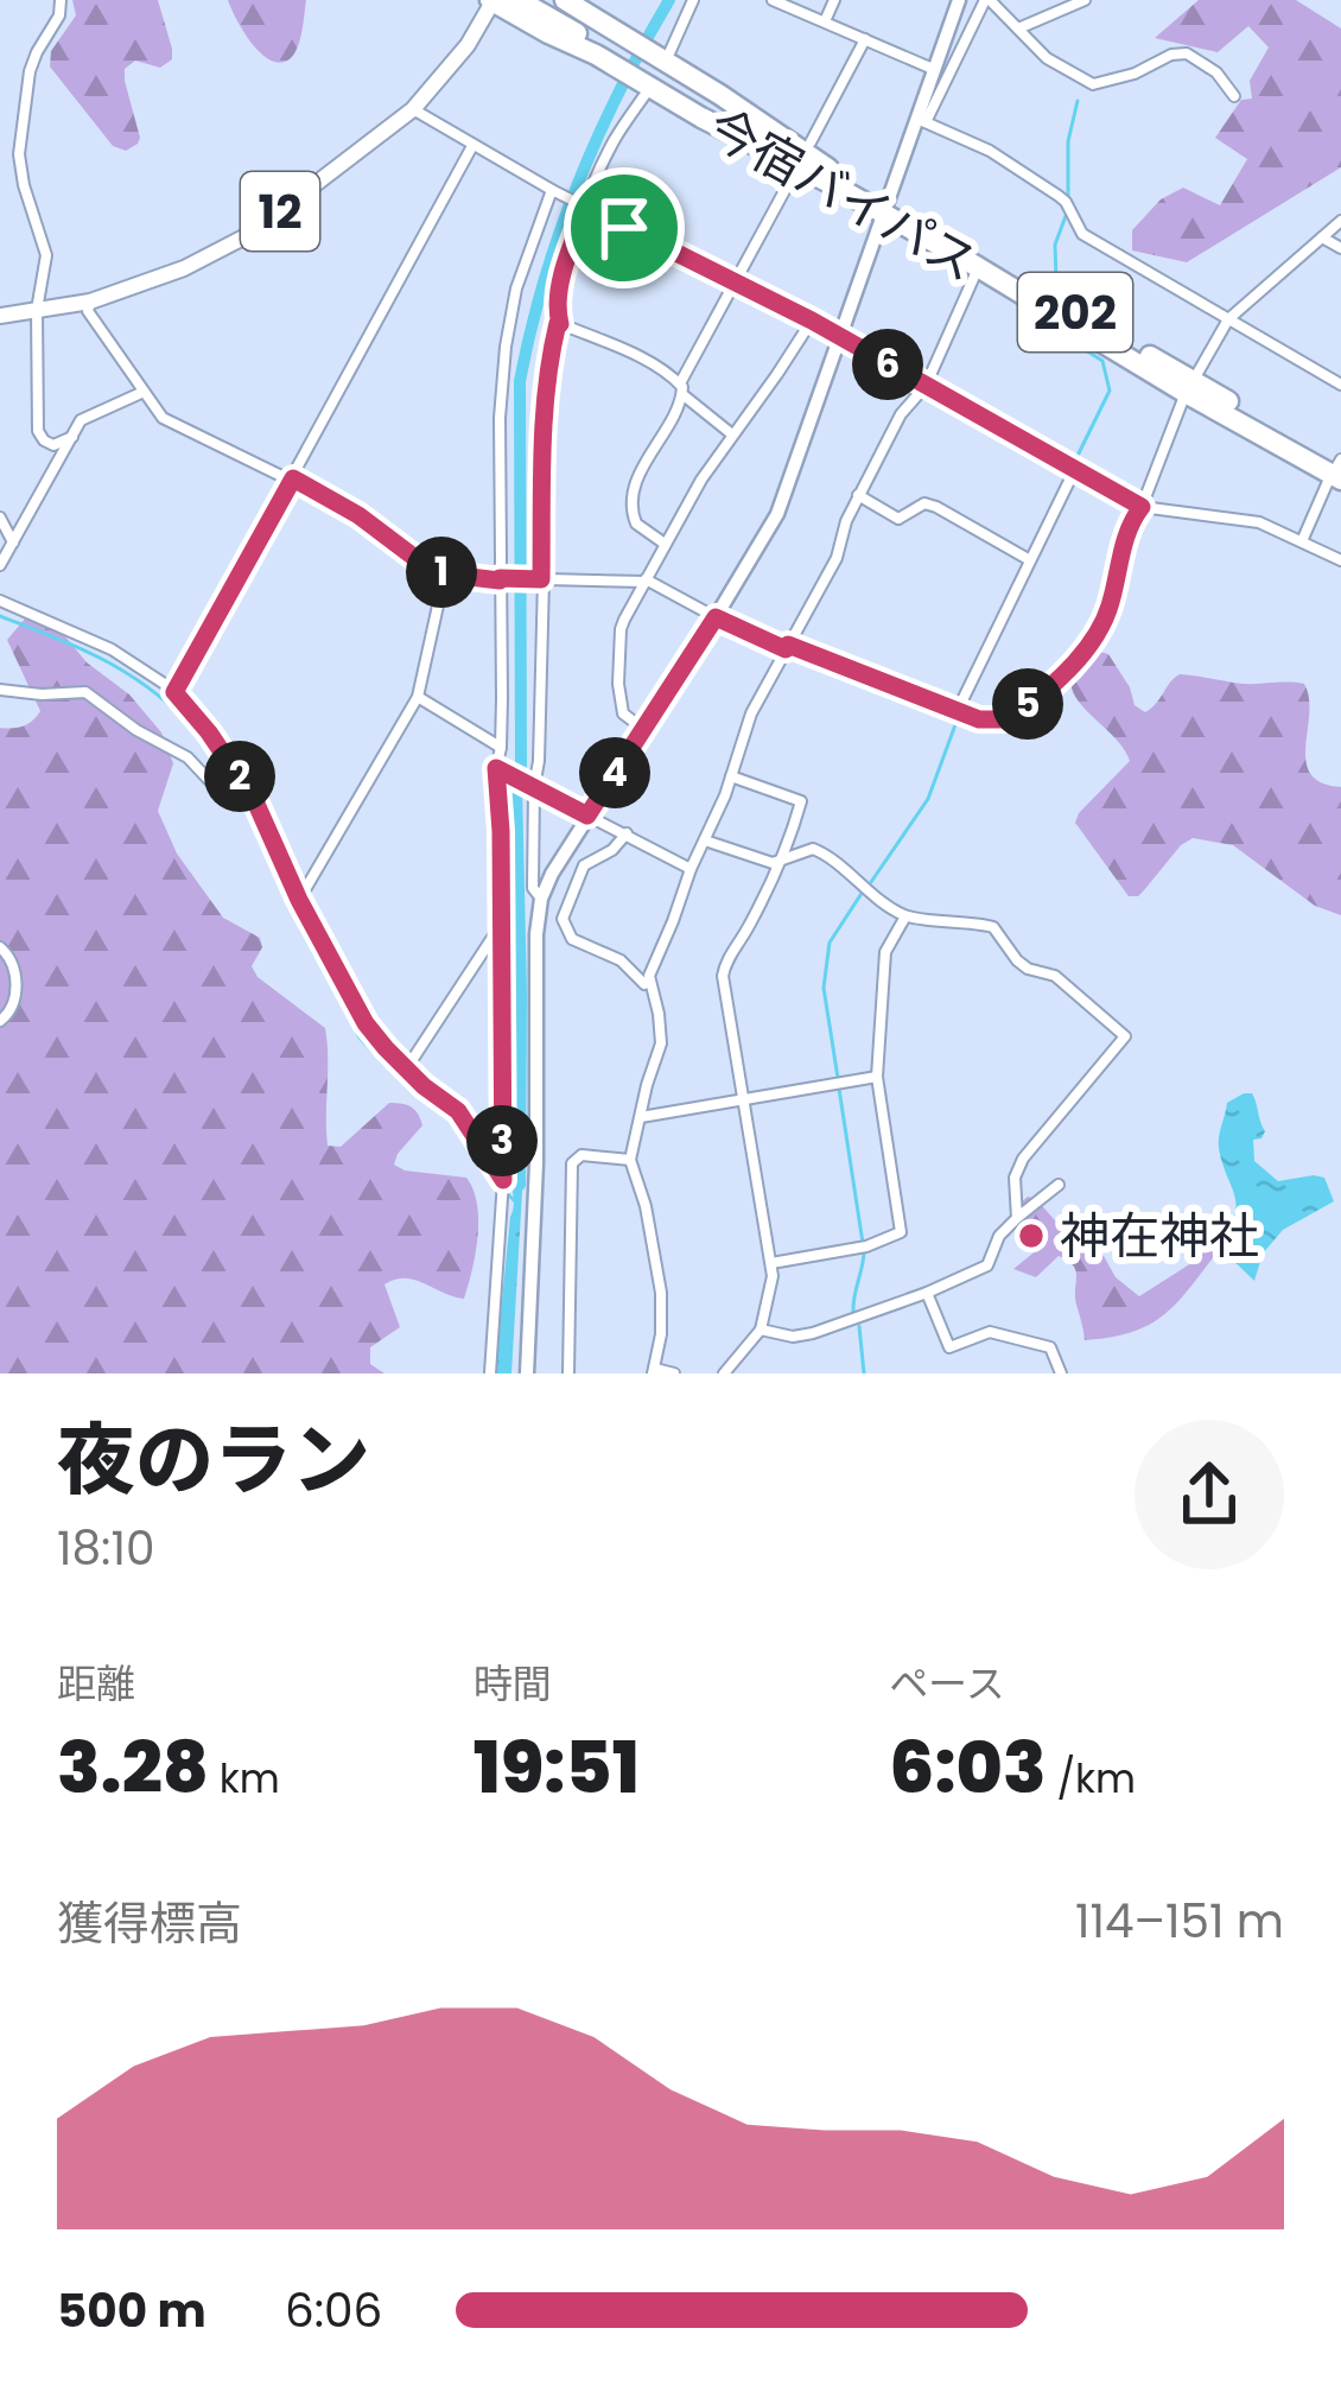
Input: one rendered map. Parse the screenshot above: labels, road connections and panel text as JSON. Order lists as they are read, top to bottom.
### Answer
{
  "streets": {
    "highway": ["今宿バイパス", "202"],
    "main road": ["12"]
  },
  "crossings": [
    ["今宿バイパス", "12"]
  ],
  "places": ["神在神社"],
  "page": {
    "pins": [
      "6",
      "1",
      "5",
      "4",
      "2",
      "3"
    ],
    "heading": ["夜のラン", "18:10"],
    "stats": [
      ["距離", "3.28 km"],
      ["時間", "19:51"],
      ["ペース", "6:03 /km"]
    ],
    "chart": ["獲得標高", "114–151 m"],
    "list": [
      {
        "name": "500 m",
        "note": "6:06"
      }
    ]
  }
}
